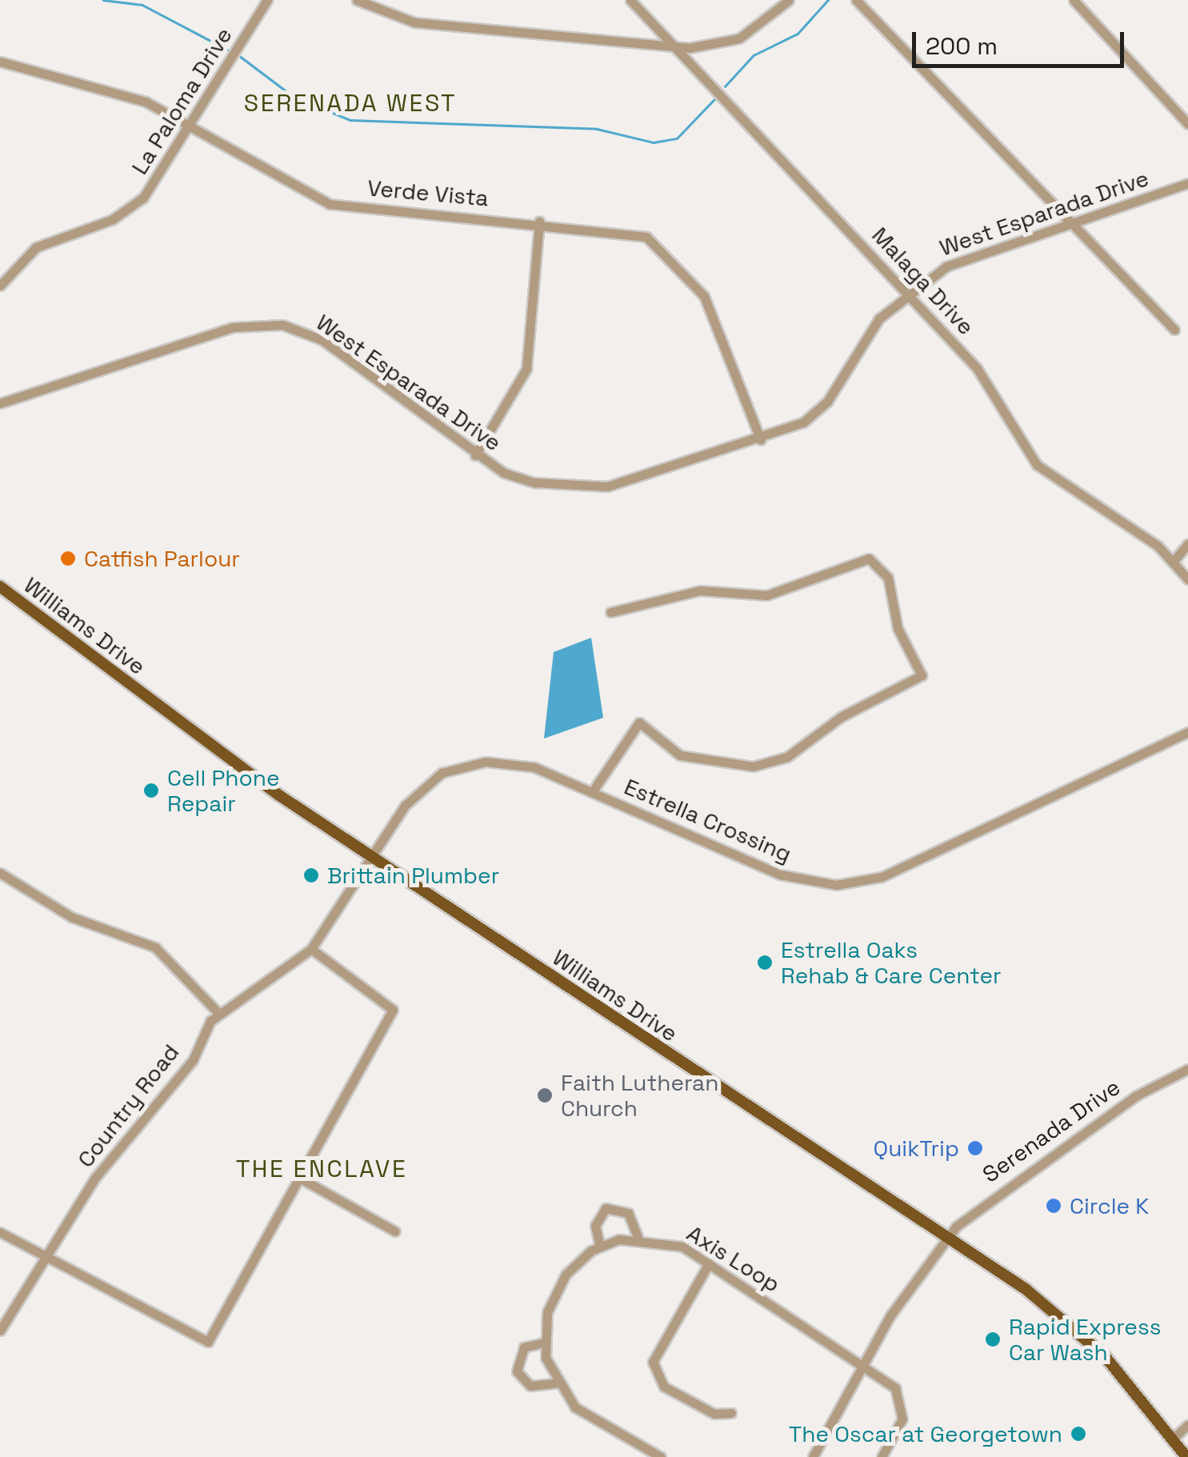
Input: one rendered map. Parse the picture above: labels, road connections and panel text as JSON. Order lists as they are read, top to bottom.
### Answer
{
  "streets": {
    "main road": ["Williams Drive"],
    "street": [
      "La Paloma Drive",
      "Verde Vista",
      "West Esparada Drive",
      "Malaga Drive",
      "Estrella Crossing",
      "Country Road",
      "Serenada Drive",
      "Axis Loop"
    ]
  },
  "crossings": [
    ["La Paloma Drive", "Verde Vista"],
    ["Verde Vista", "West Esparada Drive"],
    ["West Esparada Drive", "Malaga Drive"],
    ["Williams Drive", "Estrella Crossing"],
    ["Williams Drive", "Country Road"],
    ["Williams Drive", "Serenada Drive"],
    ["Estrella Crossing", "Country Road"],
    ["Serenada Drive", "Axis Loop"]
  ],
  "districts": ["SERENADA WEST", "THE ENCLAVE"],
  "places": [
    "Catfish Parlour",
    "Cell Phone Repair",
    "Brittain Plumber",
    "Estrella Oaks Rehab & Care Center",
    "Faith Lutheran Church",
    "QuikTrip",
    "Circle K",
    "Rapid Express Car Wash",
    "The Oscar at Georgetown"
  ],
  "scale_bar": "200 m"
}
